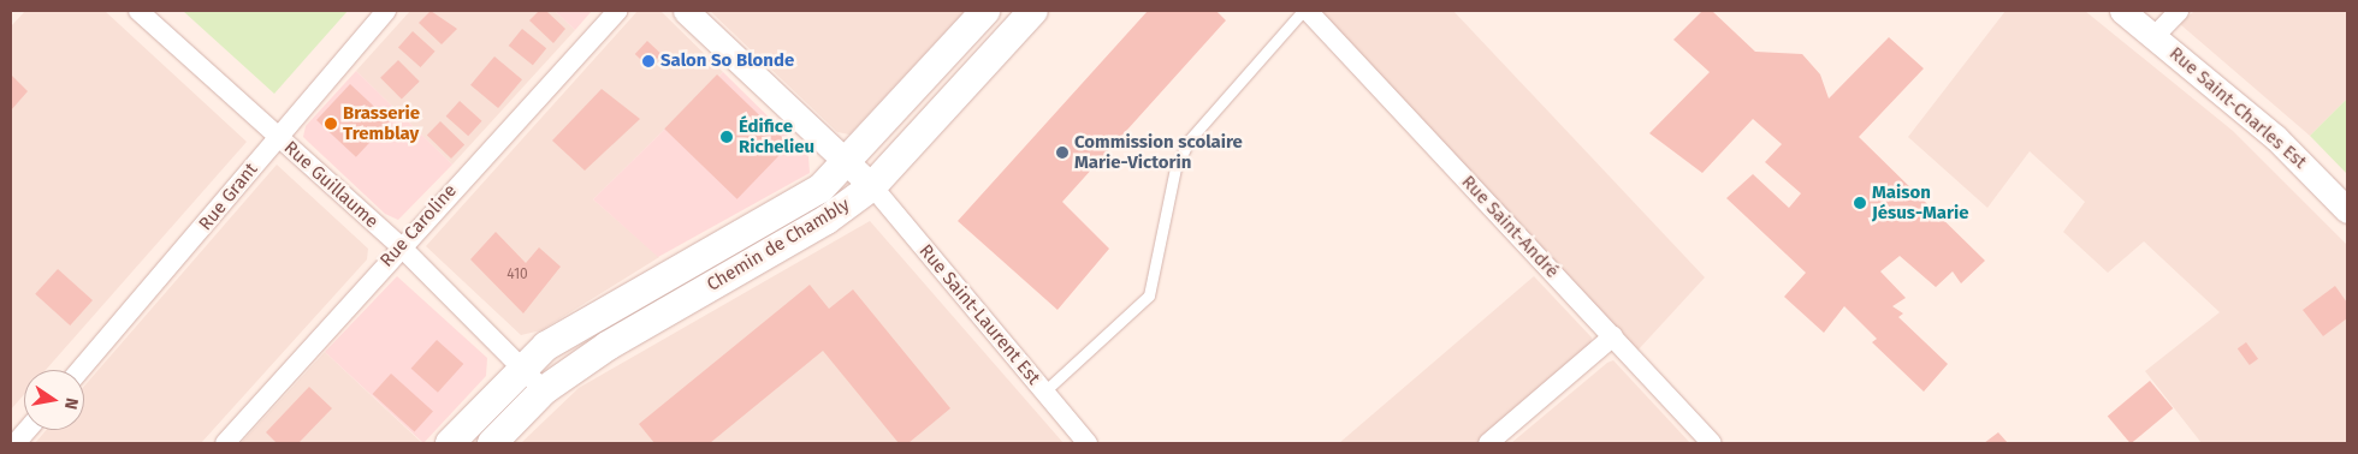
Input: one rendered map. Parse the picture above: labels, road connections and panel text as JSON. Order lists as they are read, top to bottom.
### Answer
{
  "streets": {
    "main road": ["Chemin de Chambly"],
    "street": [
      "Rue Saint-Charles Est",
      "Rue Guillaume",
      "Rue Grant",
      "Rue Caroline",
      "Rue Saint-André",
      "Rue Saint-Laurent Est"
    ]
  },
  "crossings": [
    ["Rue Guillaume", "Rue Grant"],
    ["Rue Guillaume", "Rue Caroline"],
    ["Rue Guillaume", "Chemin de Chambly"],
    ["Chemin de Chambly", "Rue Saint-Laurent Est"]
  ],
  "places": [
    "Salon So Blonde",
    "Brasserie Tremblay",
    "Édifice Richelieu",
    "Commission scolaire Marie-Victorin",
    "Maison Jésus-Marie"
  ],
  "house_numbers": ["410"],
  "north": "right"
}
